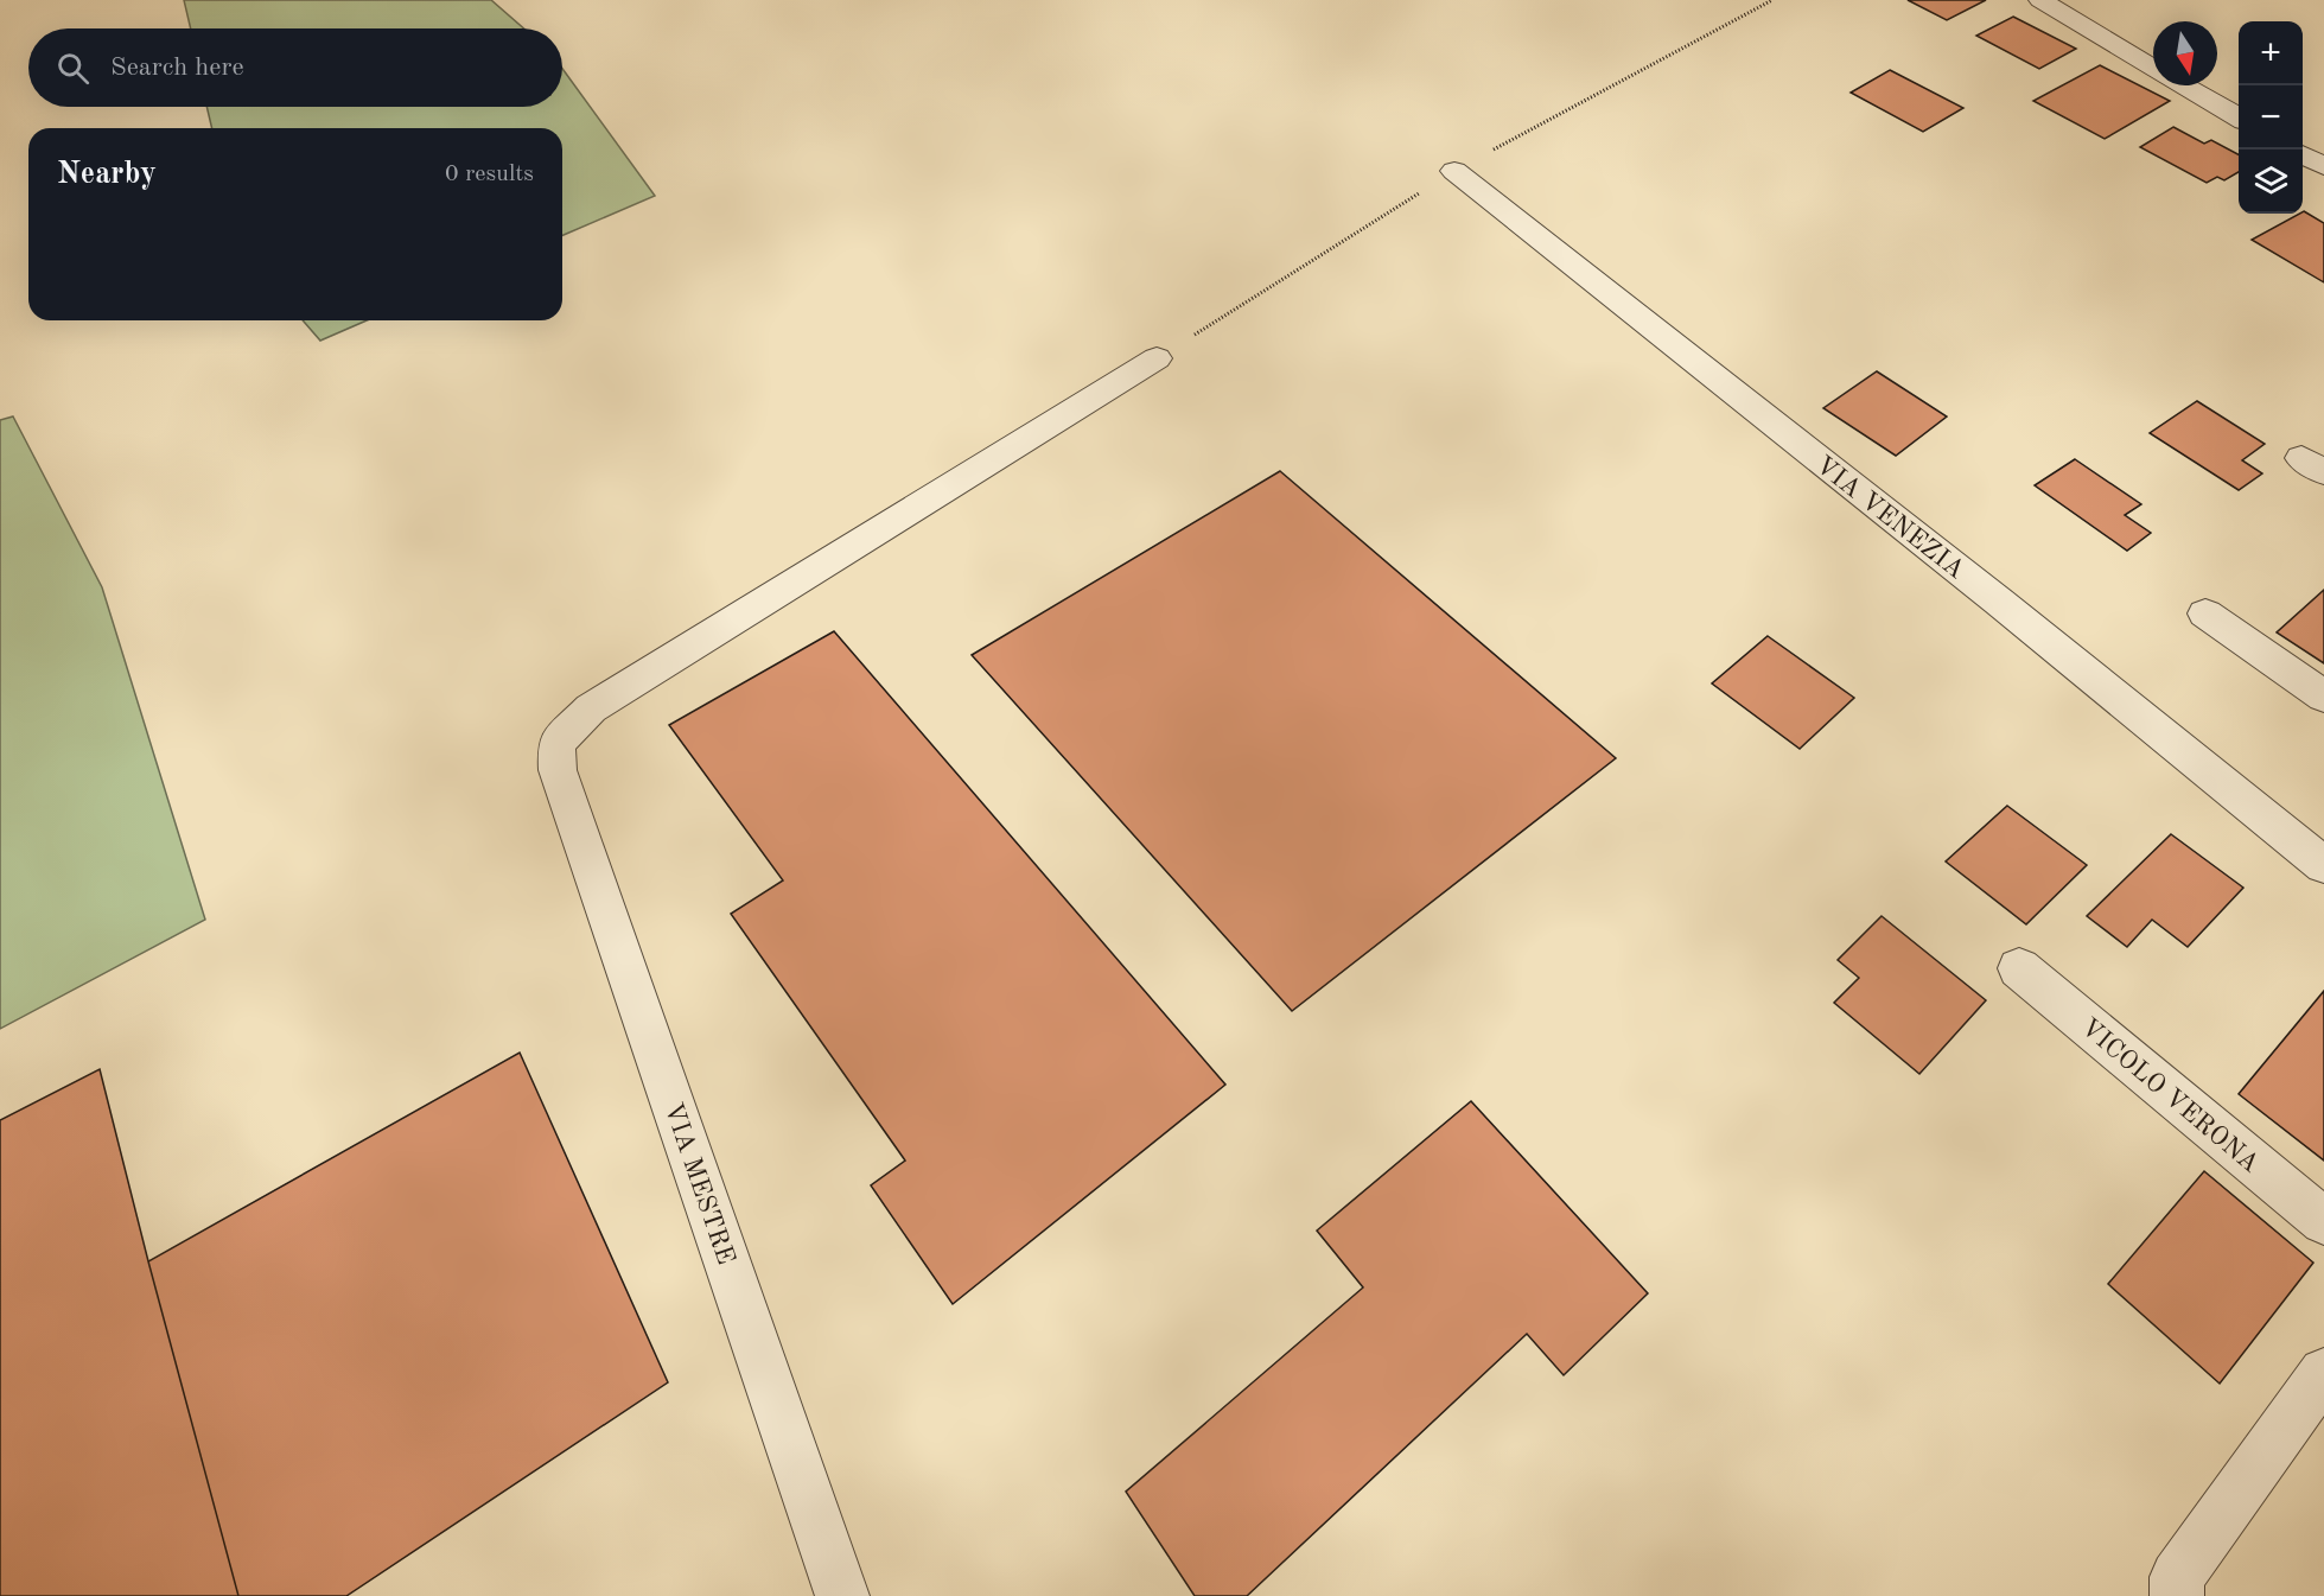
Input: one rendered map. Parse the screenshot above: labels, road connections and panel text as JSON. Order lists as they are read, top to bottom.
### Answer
{
  "streets": {
    "street": ["VIA VENEZIA", "VICOLO VERONA", "VIA MESTRE"]
  },
  "north": "bottom",
  "page": {
    "map_buttons": ["+", "−"],
    "search": "Search here",
    "heading": ["Nearby", "0 results"]
  }
}
